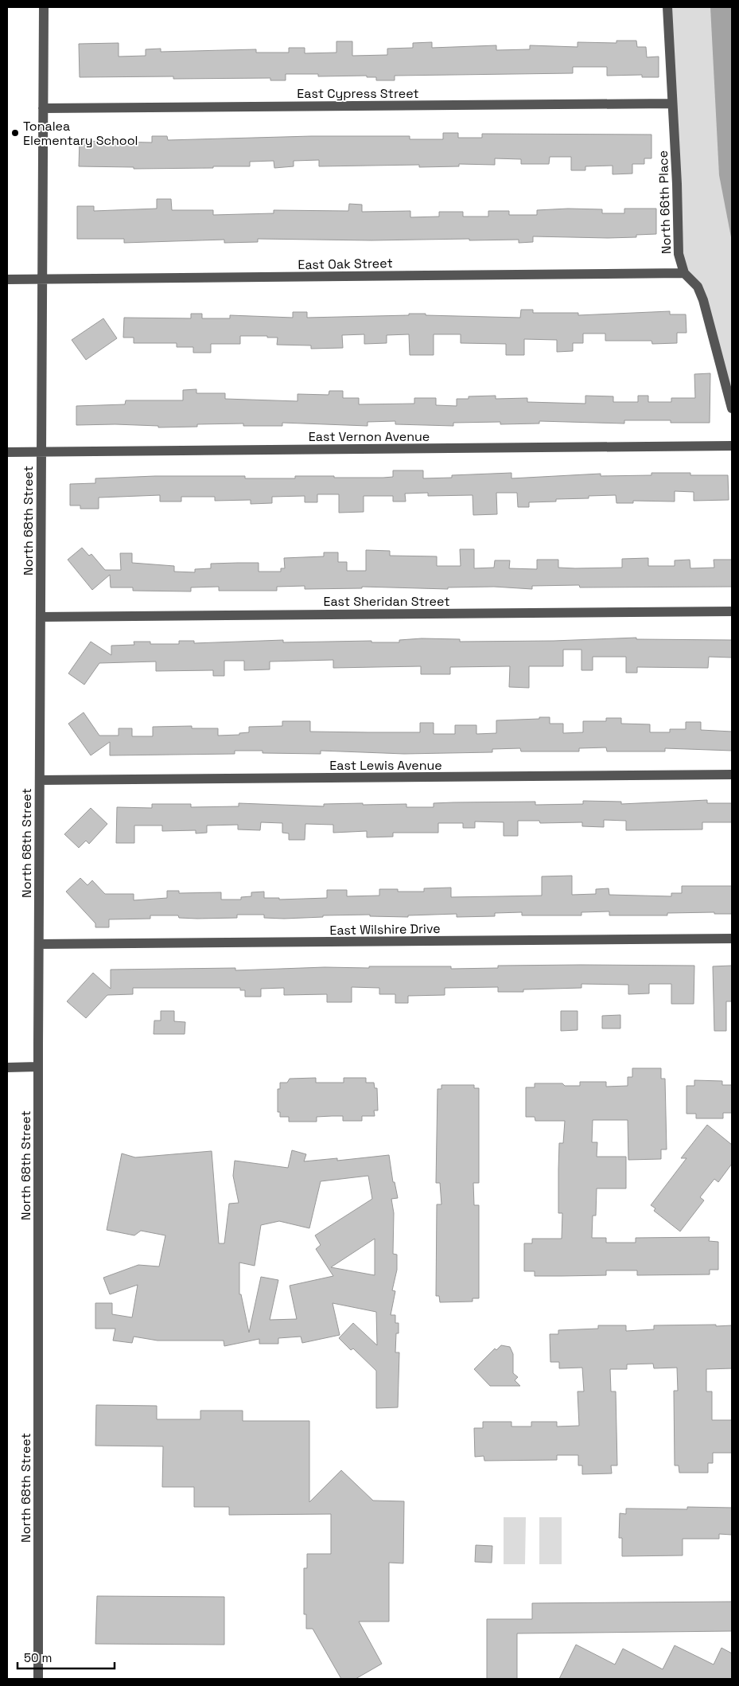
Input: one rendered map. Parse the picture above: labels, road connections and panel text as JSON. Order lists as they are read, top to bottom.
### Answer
{
  "streets": {
    "street": [
      "East Cypress Street",
      "North 66th Place",
      "East Oak Street",
      "East Vernon Avenue",
      "North 68th Street",
      "East Sheridan Street",
      "East Lewis Avenue",
      "East Wilshire Drive"
    ]
  },
  "crossings": [
    ["East Cypress Street", "North 66th Place"],
    ["East Cypress Street", "North 68th Street"],
    ["North 66th Place", "East Oak Street"],
    ["East Oak Street", "North 68th Street"],
    ["East Vernon Avenue", "North 68th Street"],
    ["North 68th Street", "East Sheridan Street"],
    ["North 68th Street", "East Lewis Avenue"],
    ["North 68th Street", "East Wilshire Drive"]
  ],
  "places": ["Tonalea Elementary School"],
  "scale_bar": "50 m"
}
